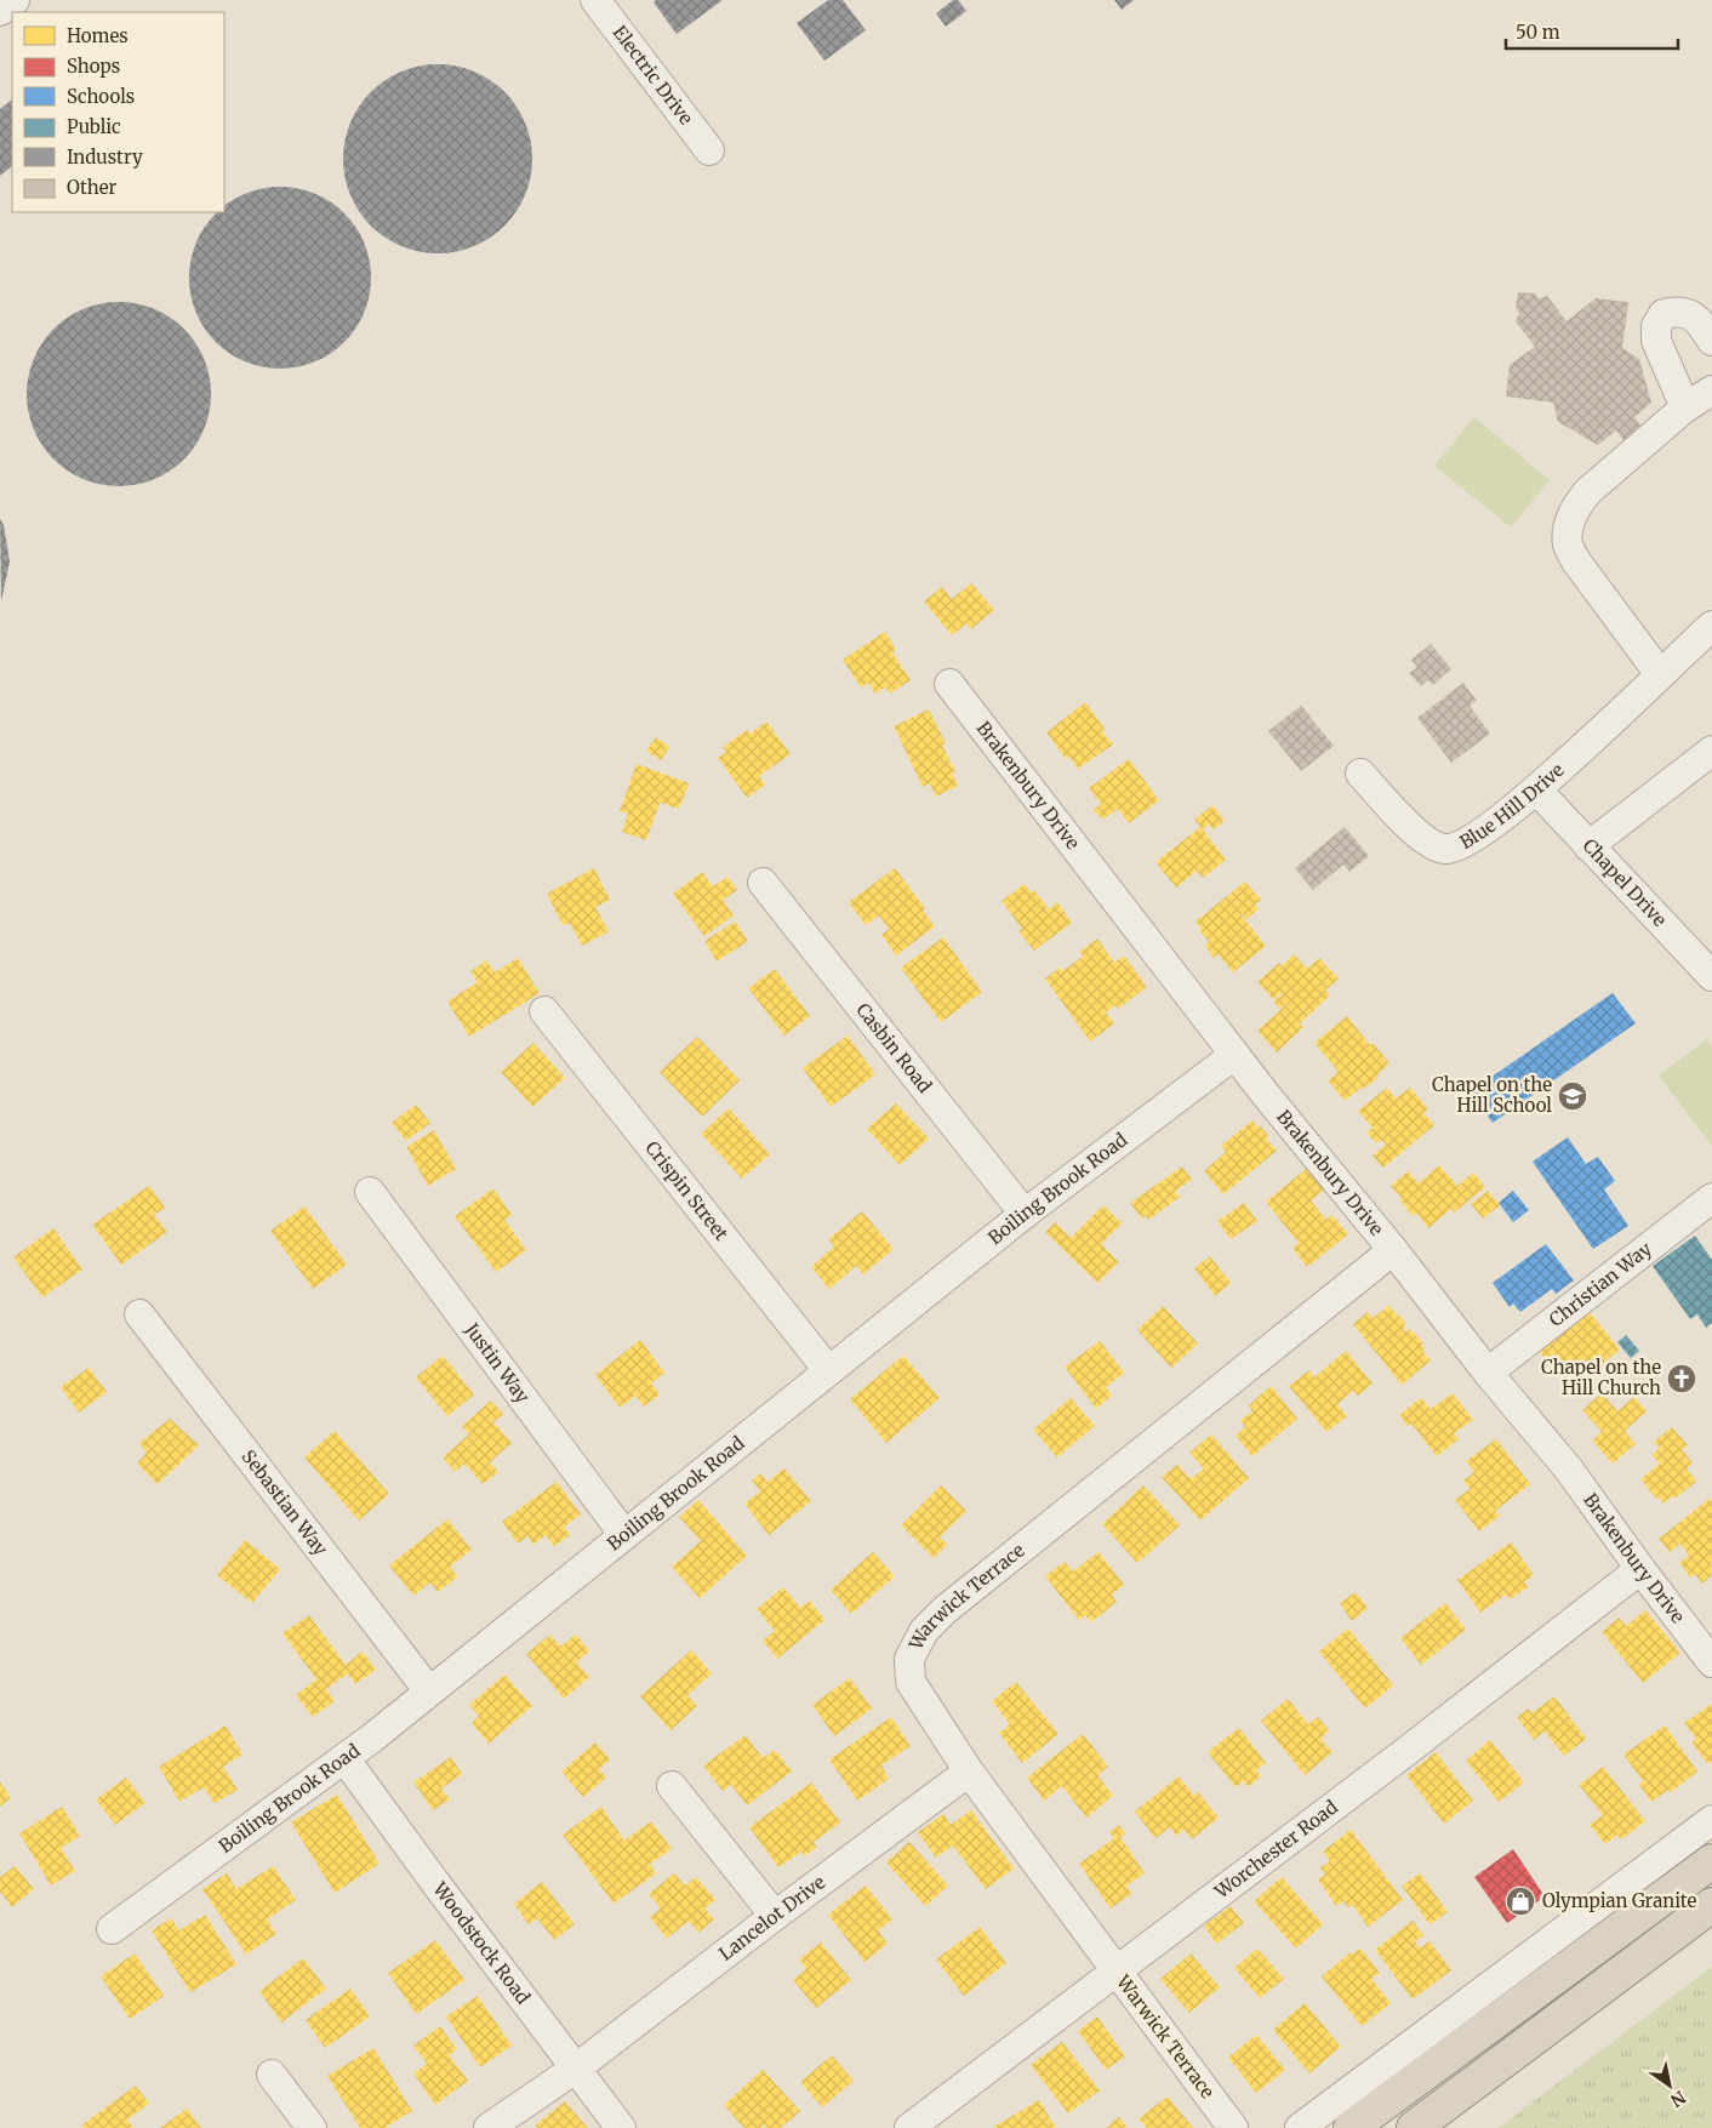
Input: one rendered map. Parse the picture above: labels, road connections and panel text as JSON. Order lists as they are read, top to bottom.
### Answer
{
  "streets": {
    "street": [
      "Electric Drive",
      "Brakenbury Drive",
      "Blue Hill Drive",
      "Chapel Drive",
      "Casbin Road",
      "Boiling Brook Road",
      "Crispin Street",
      "Christian Way",
      "Justin Way",
      "Sebastian Way",
      "Warwick Terrace",
      "Worchester Road",
      "Lancelot Drive",
      "Woodstock Road"
    ]
  },
  "crossings": [
    ["Brakenbury Drive", "Boiling Brook Road"],
    ["Brakenbury Drive", "Christian Way"],
    ["Brakenbury Drive", "Warwick Terrace"],
    ["Brakenbury Drive", "Worchester Road"],
    ["Blue Hill Drive", "Chapel Drive"],
    ["Casbin Road", "Boiling Brook Road"],
    ["Boiling Brook Road", "Crispin Street"],
    ["Boiling Brook Road", "Justin Way"],
    ["Boiling Brook Road", "Sebastian Way"],
    ["Boiling Brook Road", "Woodstock Road"],
    ["Warwick Terrace", "Worchester Road"],
    ["Warwick Terrace", "Lancelot Drive"],
    ["Lancelot Drive", "Woodstock Road"]
  ],
  "places": {
    "school or university": ["Chapel on the Hill School"],
    "church": ["Chapel on the Hill Church"],
    "shop": ["Olympian Granite"]
  },
  "legend": [
    "Homes",
    "Shops",
    "Schools",
    "Public",
    "Industry",
    "Other"
  ],
  "scale_bar": "50 m",
  "north": "bottom right"
}
